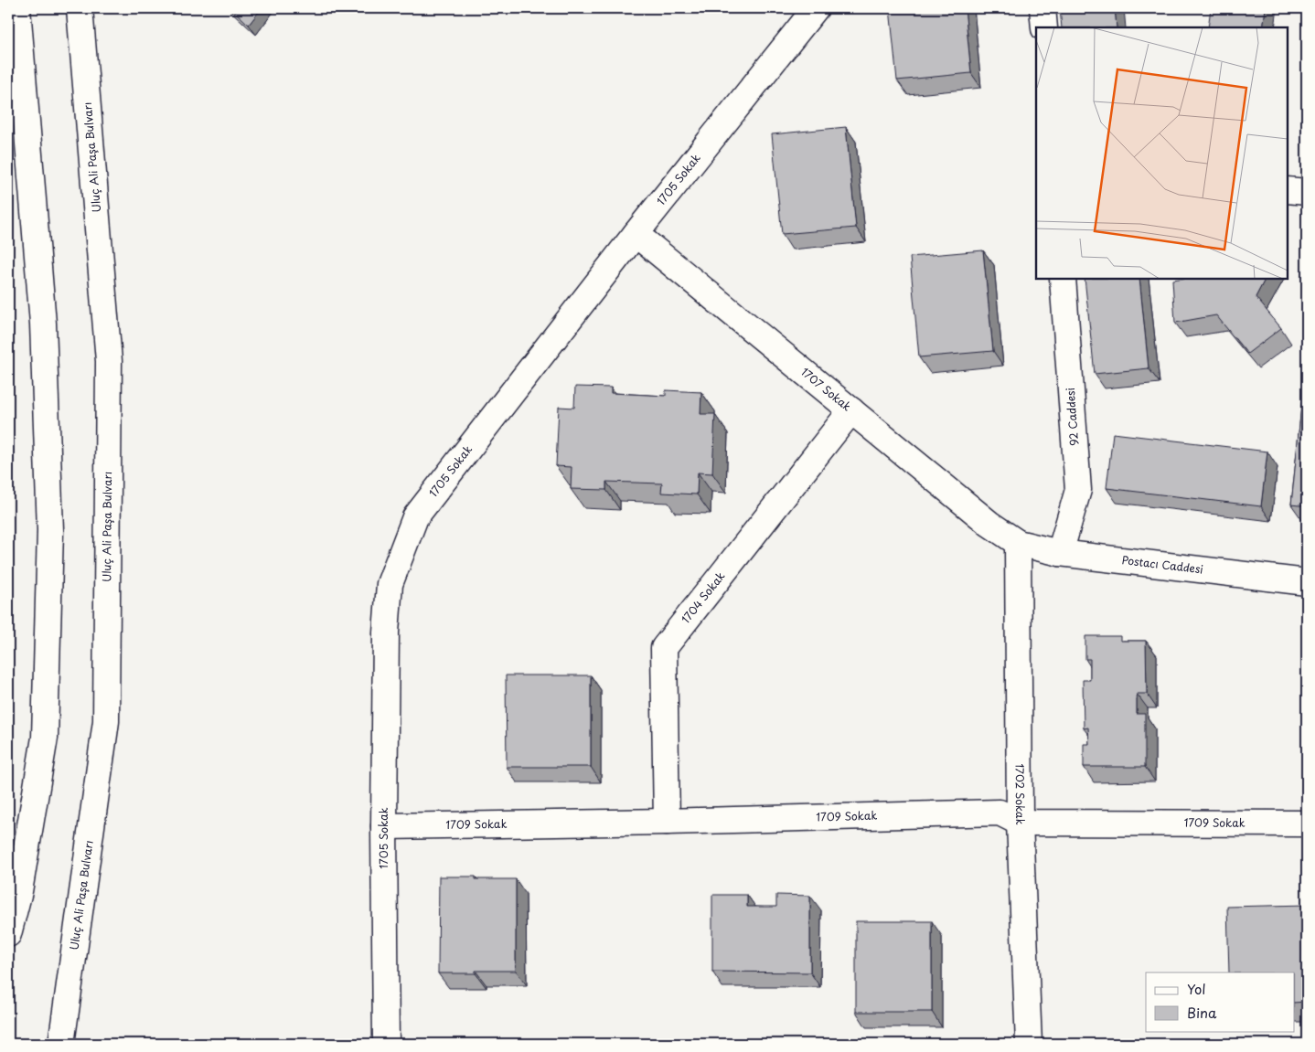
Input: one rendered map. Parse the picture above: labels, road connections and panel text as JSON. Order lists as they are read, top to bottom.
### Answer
{
  "streets": {
    "street": [
      "Uluç Ali Paşa Bulvarı",
      "1705 Sokak",
      "1707 Sokak",
      "92 Caddesi",
      "Postacı Caddesi",
      "1704 Sokak",
      "1702 Sokak",
      "1709 Sokak"
    ]
  },
  "crossings": [
    ["1705 Sokak", "1707 Sokak"],
    ["1705 Sokak", "1709 Sokak"],
    ["1707 Sokak", "Postacı Caddesi"],
    ["1707 Sokak", "1704 Sokak"],
    ["1707 Sokak", "1702 Sokak"],
    ["92 Caddesi", "Postacı Caddesi"],
    ["Postacı Caddesi", "1702 Sokak"],
    ["1704 Sokak", "1709 Sokak"],
    ["1702 Sokak", "1709 Sokak"]
  ],
  "legend": ["Yol", "Bina"]
}
